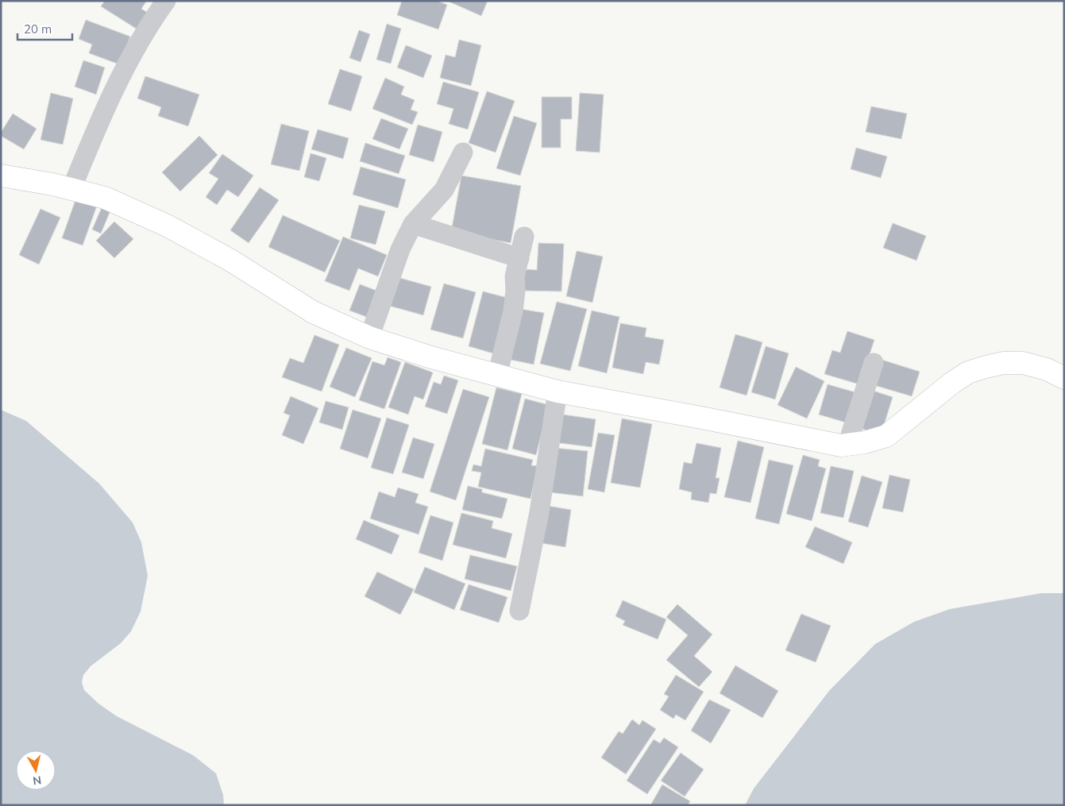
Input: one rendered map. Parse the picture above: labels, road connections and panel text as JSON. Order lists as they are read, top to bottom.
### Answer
{
  "scale_bar": "20 m",
  "north": "bottom"
}
